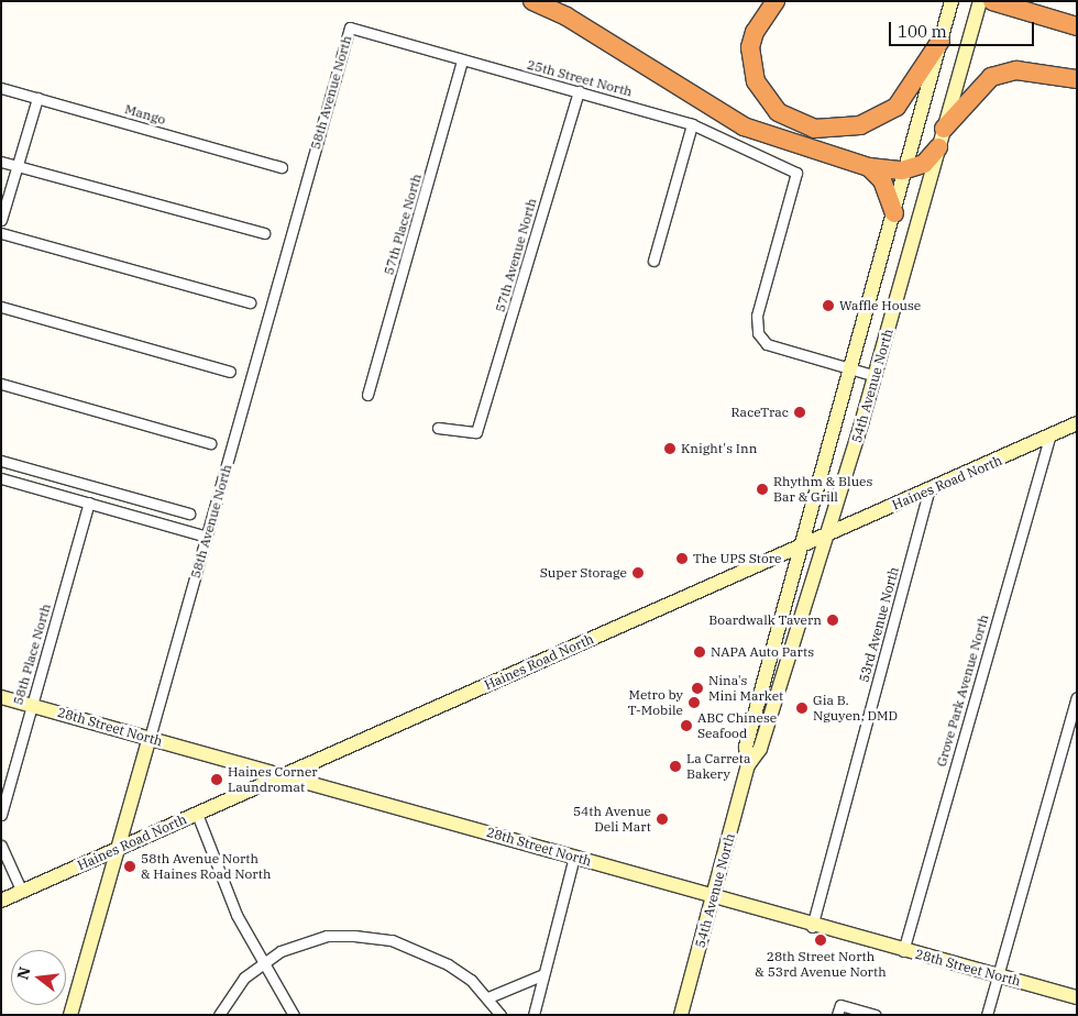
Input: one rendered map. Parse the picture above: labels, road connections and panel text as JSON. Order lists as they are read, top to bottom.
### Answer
{
  "streets": {
    "street": [
      "25th Street North",
      "58th Avenue North",
      "Mango",
      "57th Place North",
      "57th Avenue North",
      "54th Avenue North",
      "Haines Road North",
      "53rd Avenue North",
      "58th Place North",
      "Grove Park Avenue North",
      "28th Street North"
    ]
  },
  "crossings": [
    ["25th Street North", "58th Avenue North"],
    ["25th Street North", "57th Place North"],
    ["25th Street North", "57th Avenue North"],
    ["25th Street North", "54th Avenue North"],
    ["58th Avenue North", "Haines Road North"],
    ["58th Avenue North", "28th Street North"],
    ["54th Avenue North", "Haines Road North"],
    ["54th Avenue North", "28th Street North"],
    ["Haines Road North", "53rd Avenue North"],
    ["Haines Road North", "Grove Park Avenue North"],
    ["Haines Road North", "28th Street North"],
    ["53rd Avenue North", "28th Street North"],
    ["58th Place North", "28th Street North"],
    ["Grove Park Avenue North", "28th Street North"]
  ],
  "places": [
    "Waffle House",
    "RaceTrac",
    "Knight's Inn",
    "Rhythm & Blues Bar & Grill",
    "The UPS Store",
    "Super Storage",
    "Boardwalk Tavern",
    "NAPA Auto Parts",
    "Nina's Mini Market",
    "Metro by T-Mobile",
    "Gia B. Nguyen, DMD",
    "ABC Chinese Seafood",
    "La Carreta Bakery",
    "Haines Corner Laundromat",
    "54th Avenue Deli Mart",
    "58th Avenue North & Haines Road North",
    "28th Street North & 53rd Avenue North"
  ],
  "scale_bar": "100 m",
  "north": "left"
}
